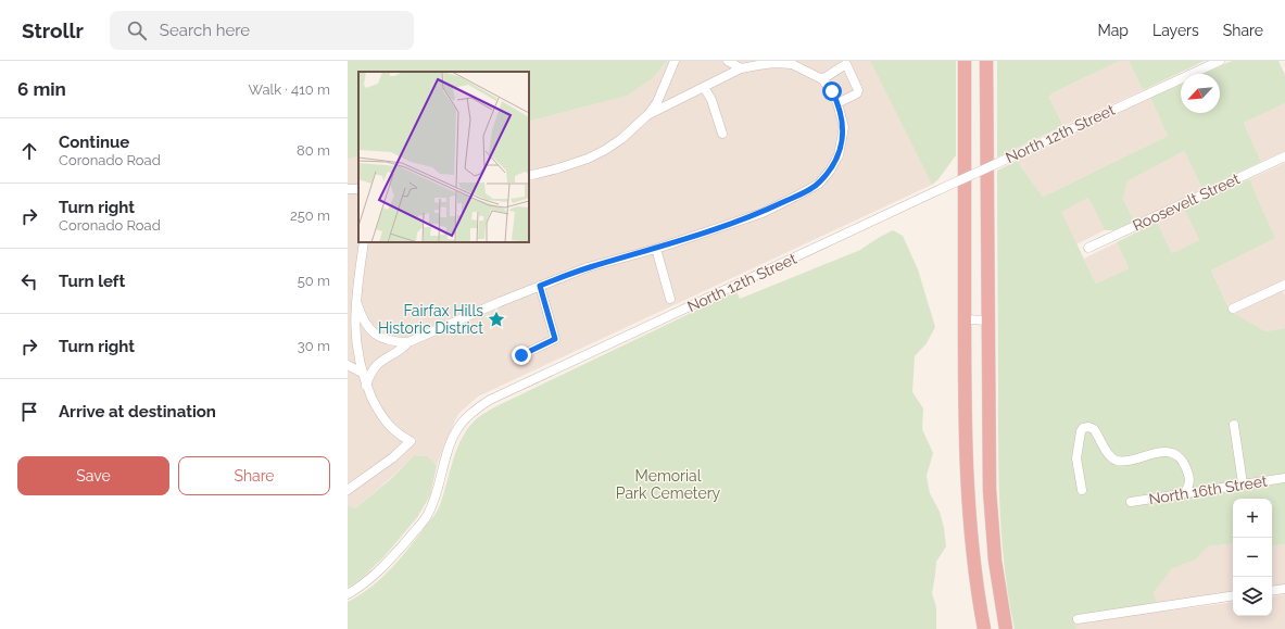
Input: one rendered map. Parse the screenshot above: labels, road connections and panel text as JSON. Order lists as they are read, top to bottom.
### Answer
{
  "streets": {
    "street": ["North 12th Street", "Roosevelt Street", "North 16th Street"]
  },
  "parks": ["Memorial Park Cemetery"],
  "places": {
    "place": ["Fairfax Hills Historic District"]
  },
  "north": "bottom left",
  "page": {
    "header": "Strollr",
    "search": "Search here",
    "nav": ["Map", "Layers", "Share"],
    "heading": ["6 min", "Walk · 410 m"],
    "list": [
      ["Continue", "Coronado Road", "80 m"],
      ["Turn right", "Coronado Road", "250 m"],
      ["Turn left", "50 m"],
      ["Turn right", "30 m"],
      "Arrive at destination"
    ],
    "buttons": ["Save", "Share"],
    "map_buttons": ["+", "−"]
  }
}
